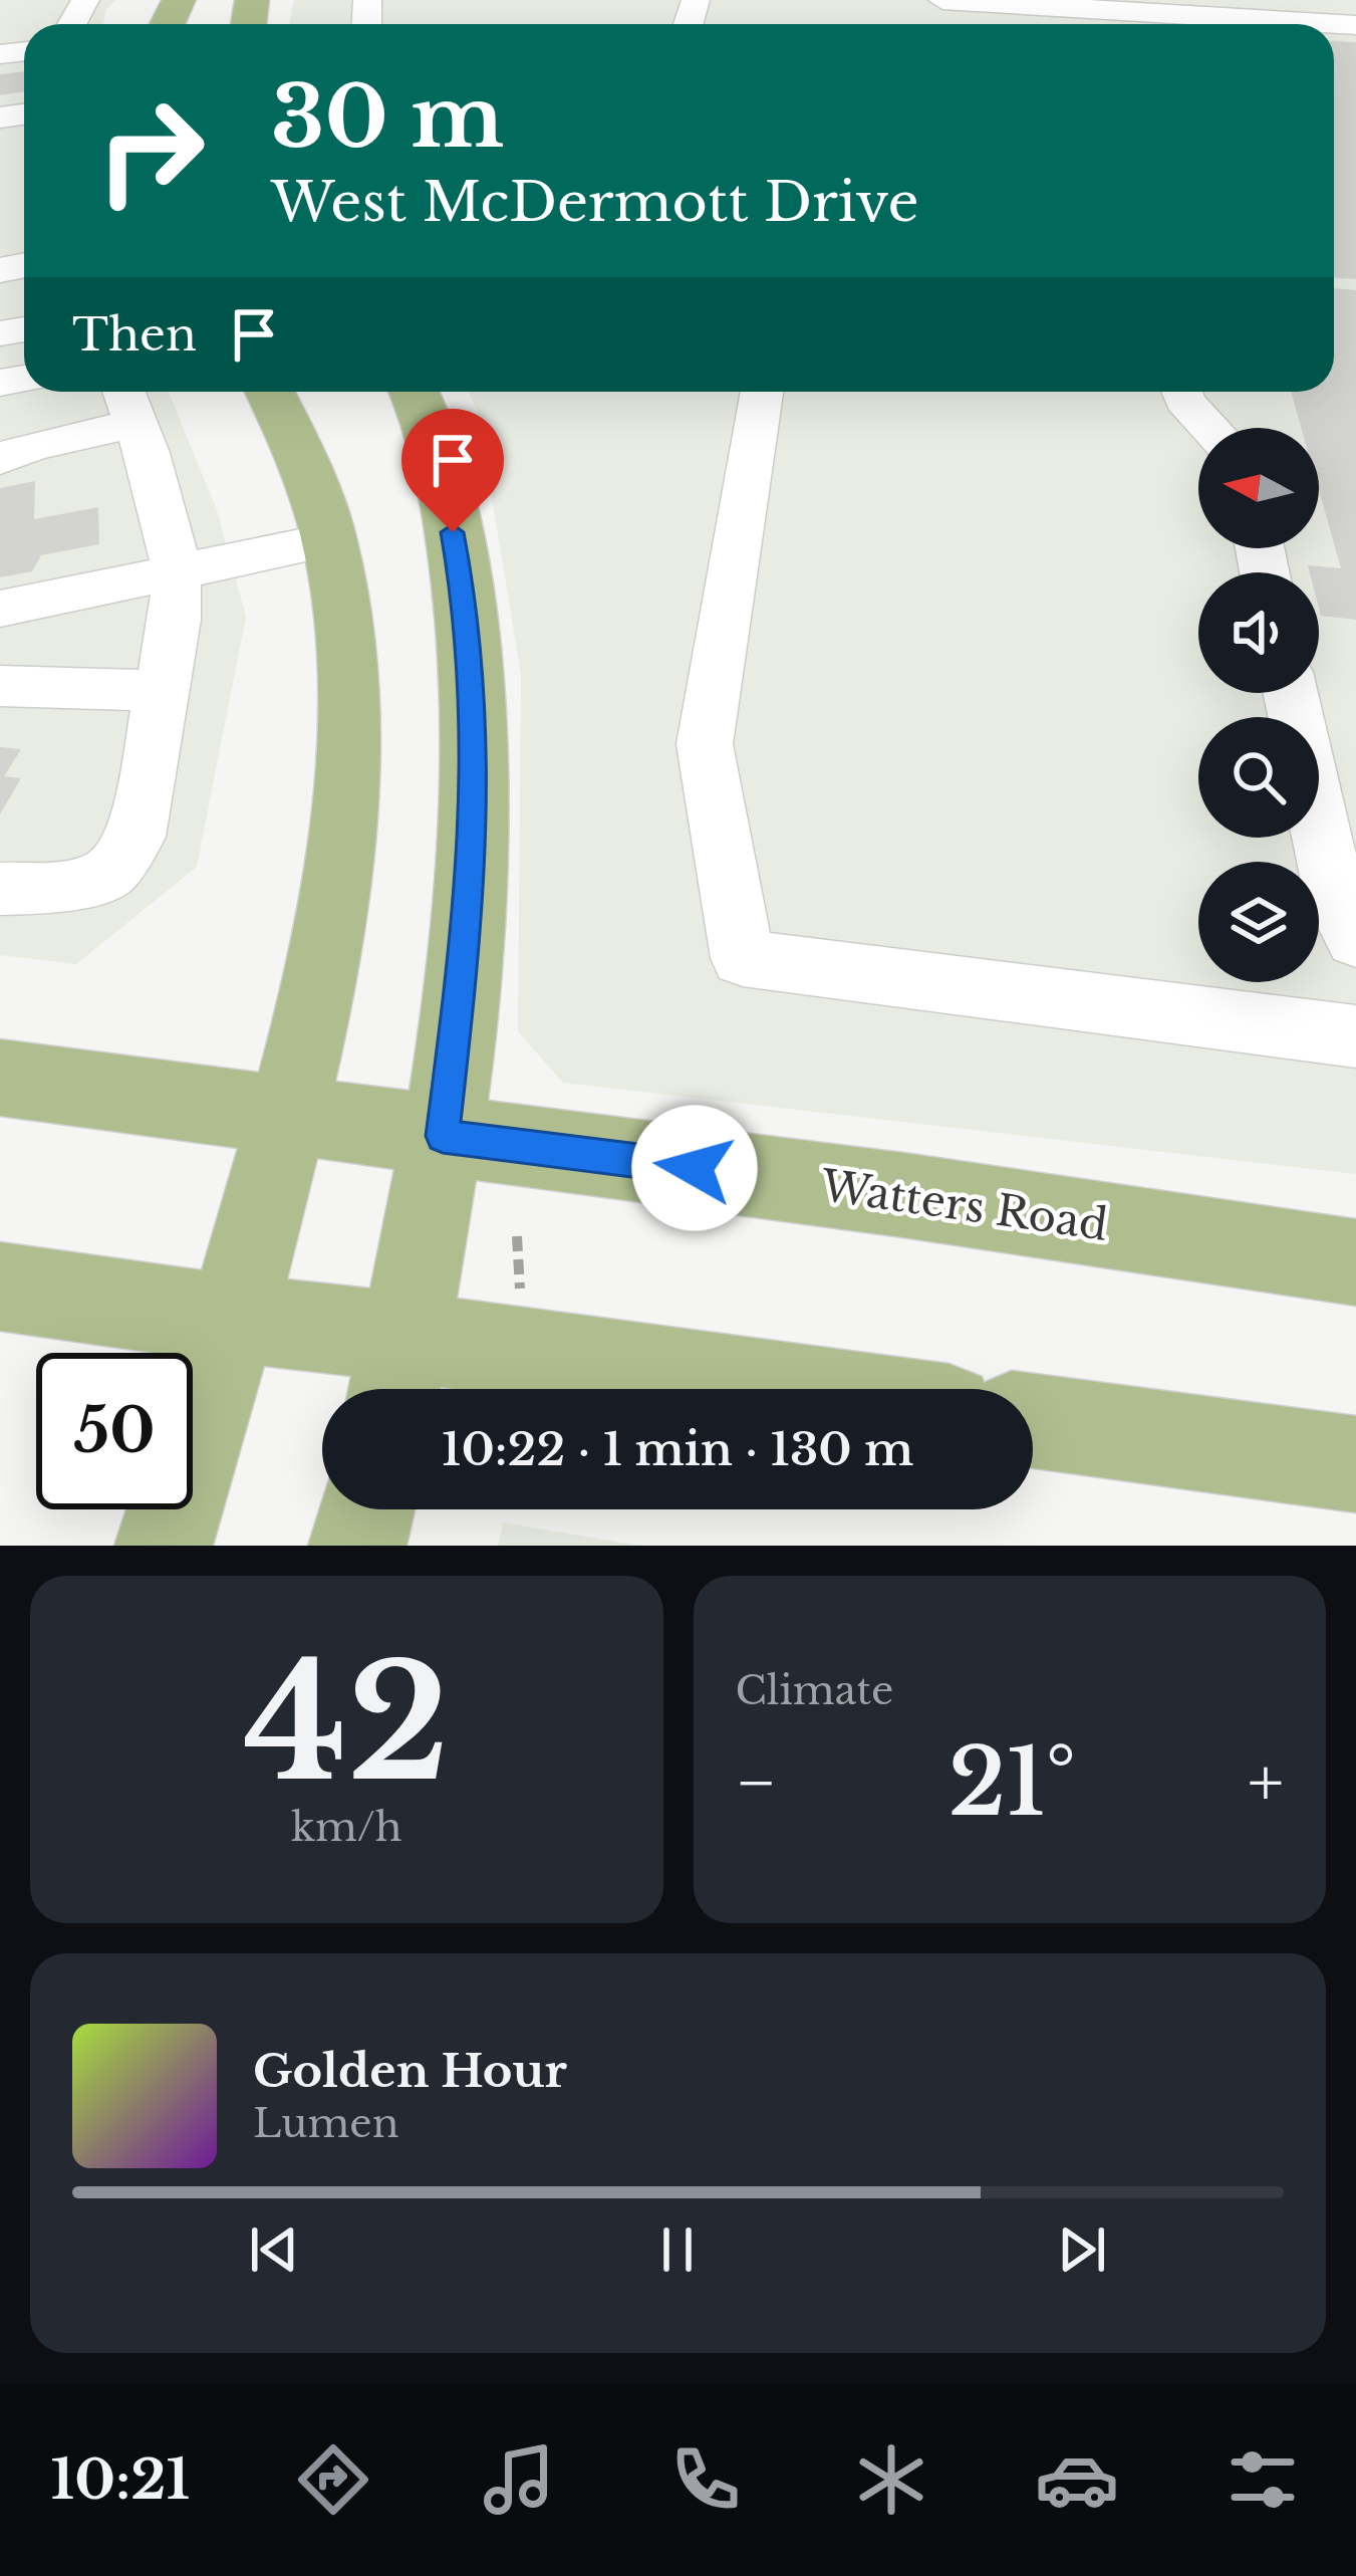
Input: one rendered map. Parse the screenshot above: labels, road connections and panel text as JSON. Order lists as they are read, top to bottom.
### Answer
{
  "streets": {
    "main road": ["Watters Road"]
  },
  "north": "left",
  "page": {
    "turn": ["30 m", "West McDermott Drive"],
    "then": "Then",
    "limit": "50",
    "trip": "10:22 · 1 min · 130 m",
    "tile": [
      ["42", "km/h"],
      "Climate"
    ],
    "heat": ["−", "21°", "+"],
    "song": ["Golden Hour", "Lumen"],
    "tabs": "10:21"
  }
}
